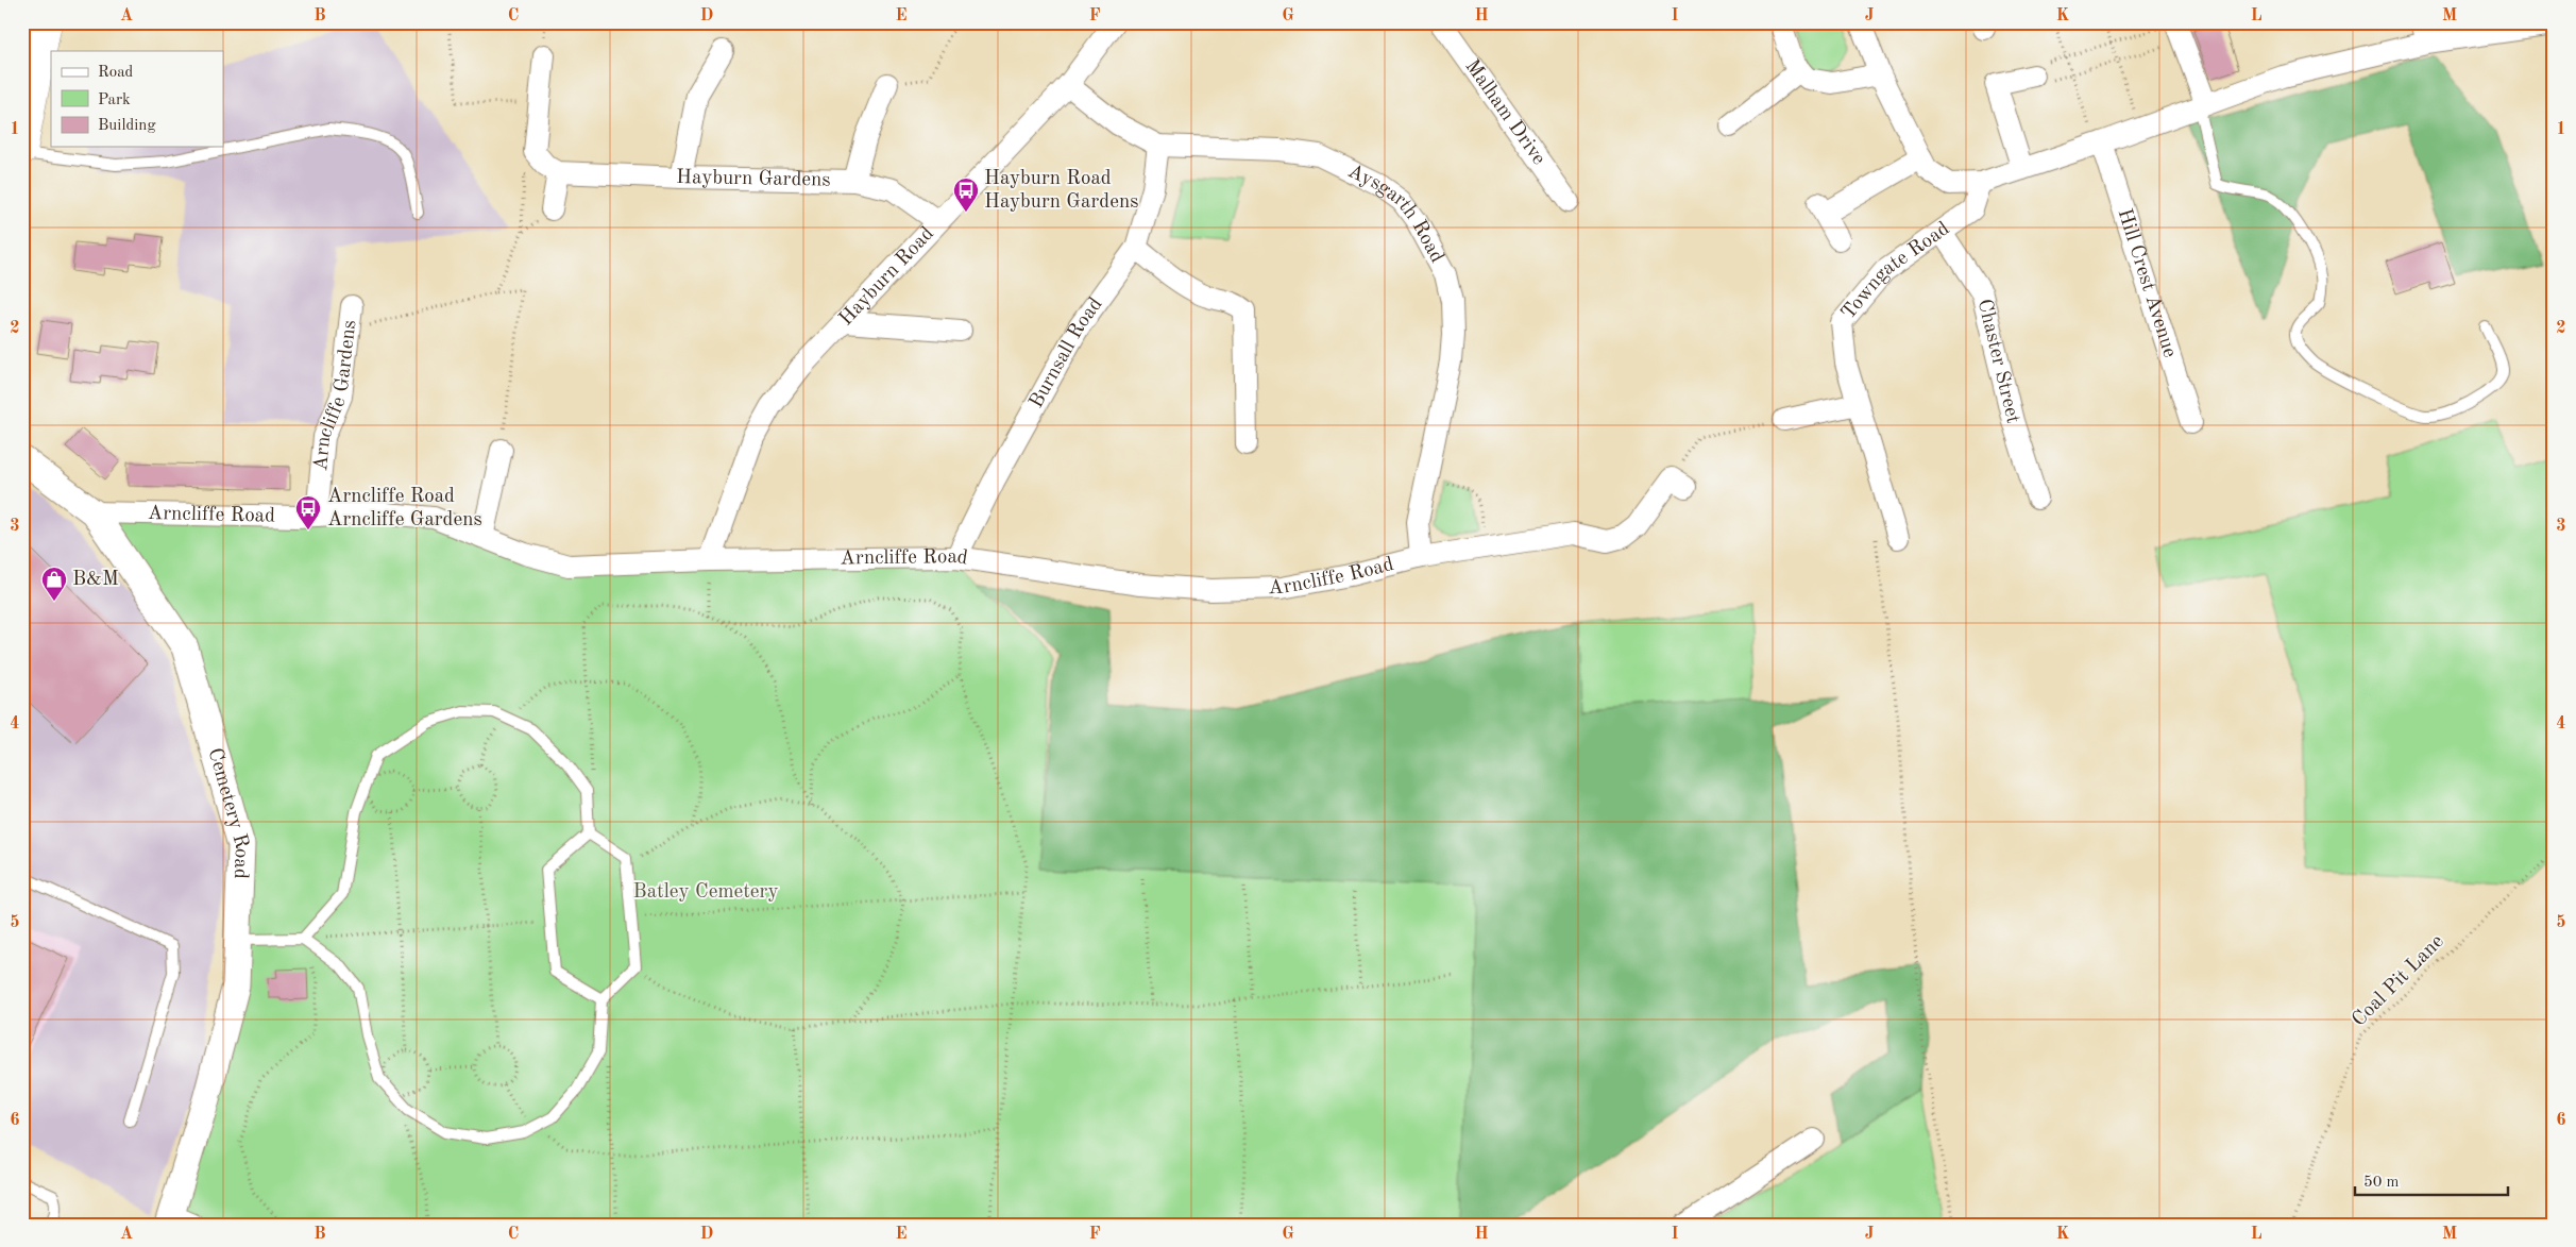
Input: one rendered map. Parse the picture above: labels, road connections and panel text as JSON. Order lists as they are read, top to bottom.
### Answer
{
  "streets": {
    "street": [
      "Malham Drive",
      "Hayburn Gardens",
      "Aysgarth Road",
      "Towngate Road",
      "Hayburn Road",
      "Hill Crest Avenue",
      "Burnsall Road",
      "Chaster Street",
      "Arncliffe Gardens",
      "Arncliffe Road",
      "Cemetery Road"
    ],
    "path": ["Coal Pit Lane"]
  },
  "crossings": [
    ["Hayburn Gardens", "Hayburn Road"],
    ["Aysgarth Road", "Hayburn Road"],
    ["Aysgarth Road", "Burnsall Road"],
    ["Aysgarth Road", "Arncliffe Road"],
    ["Towngate Road", "Chaster Street"],
    ["Hayburn Road", "Arncliffe Road"],
    ["Burnsall Road", "Arncliffe Road"],
    ["Arncliffe Gardens", "Arncliffe Road"],
    ["Arncliffe Road", "Cemetery Road"]
  ],
  "parks": ["Batley Cemetery"],
  "places": {
    "bus stop": ["Hayburn Road Hayburn Gardens", "Arncliffe Road Arncliffe Gardens"],
    "shop": ["B&M"]
  },
  "legend": ["Road", "Park", "Building"],
  "scale_bar": "50 m",
  "grid": {
    "columns": [
      "A",
      "B",
      "C",
      "D",
      "E",
      "F",
      "G",
      "H",
      "I",
      "J",
      "K",
      "L",
      "M"
    ],
    "rows": [
      "1",
      "2",
      "3",
      "4",
      "5",
      "6"
    ]
  }
}
